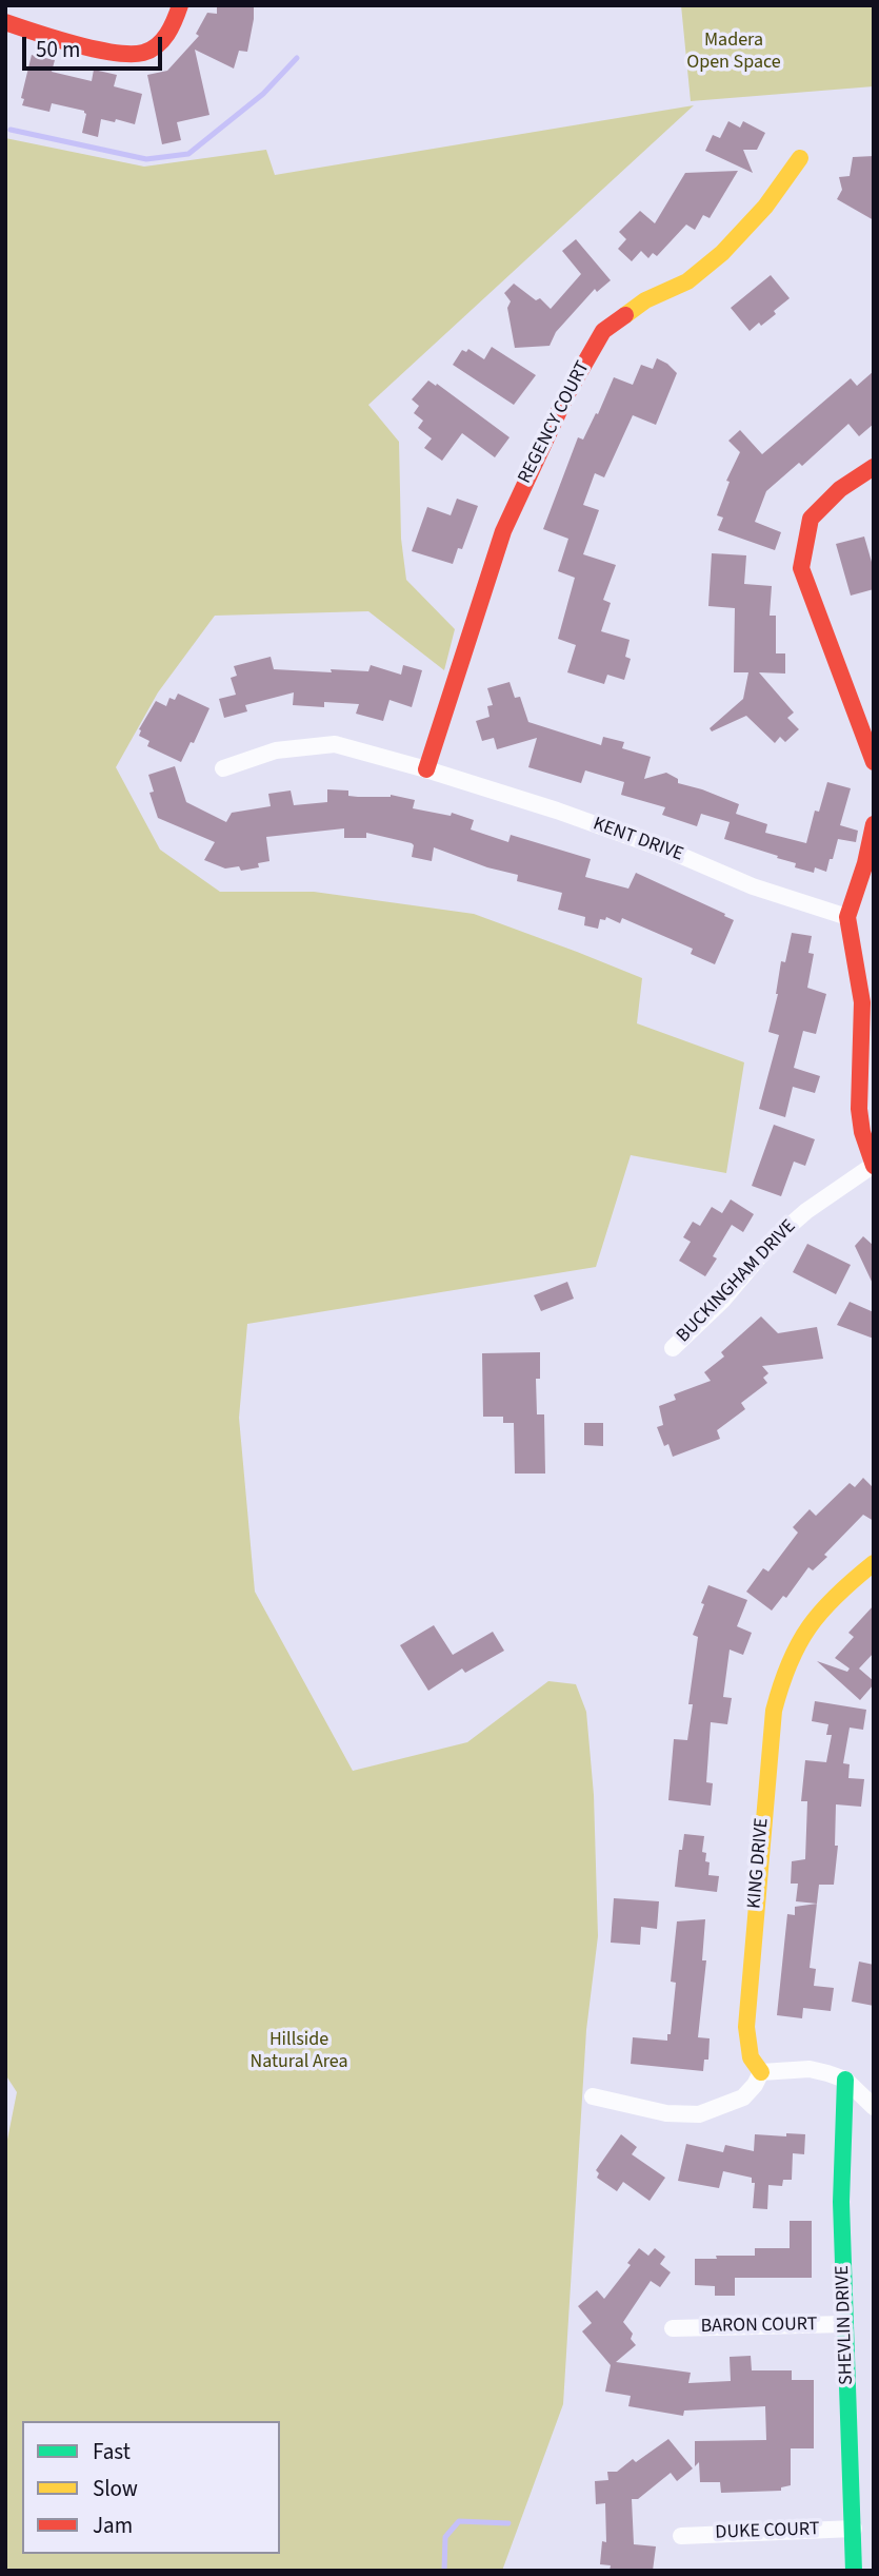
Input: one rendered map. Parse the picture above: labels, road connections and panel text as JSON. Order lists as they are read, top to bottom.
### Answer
{
  "streets": {
    "street": [
      "REGENCY COURT",
      "KENT DRIVE",
      "BUCKINGHAM DRIVE",
      "KING DRIVE",
      "SHEVLIN DRIVE",
      "BARON COURT",
      "DUKE COURT"
    ]
  },
  "crossings": [
    ["REGENCY COURT", "KENT DRIVE"],
    ["SHEVLIN DRIVE", "BARON COURT"],
    ["SHEVLIN DRIVE", "DUKE COURT"]
  ],
  "parks": ["Madera Open Space", "Hillside Natural Area"],
  "legend": ["Fast", "Slow", "Jam"],
  "scale_bar": "50 m"
}
